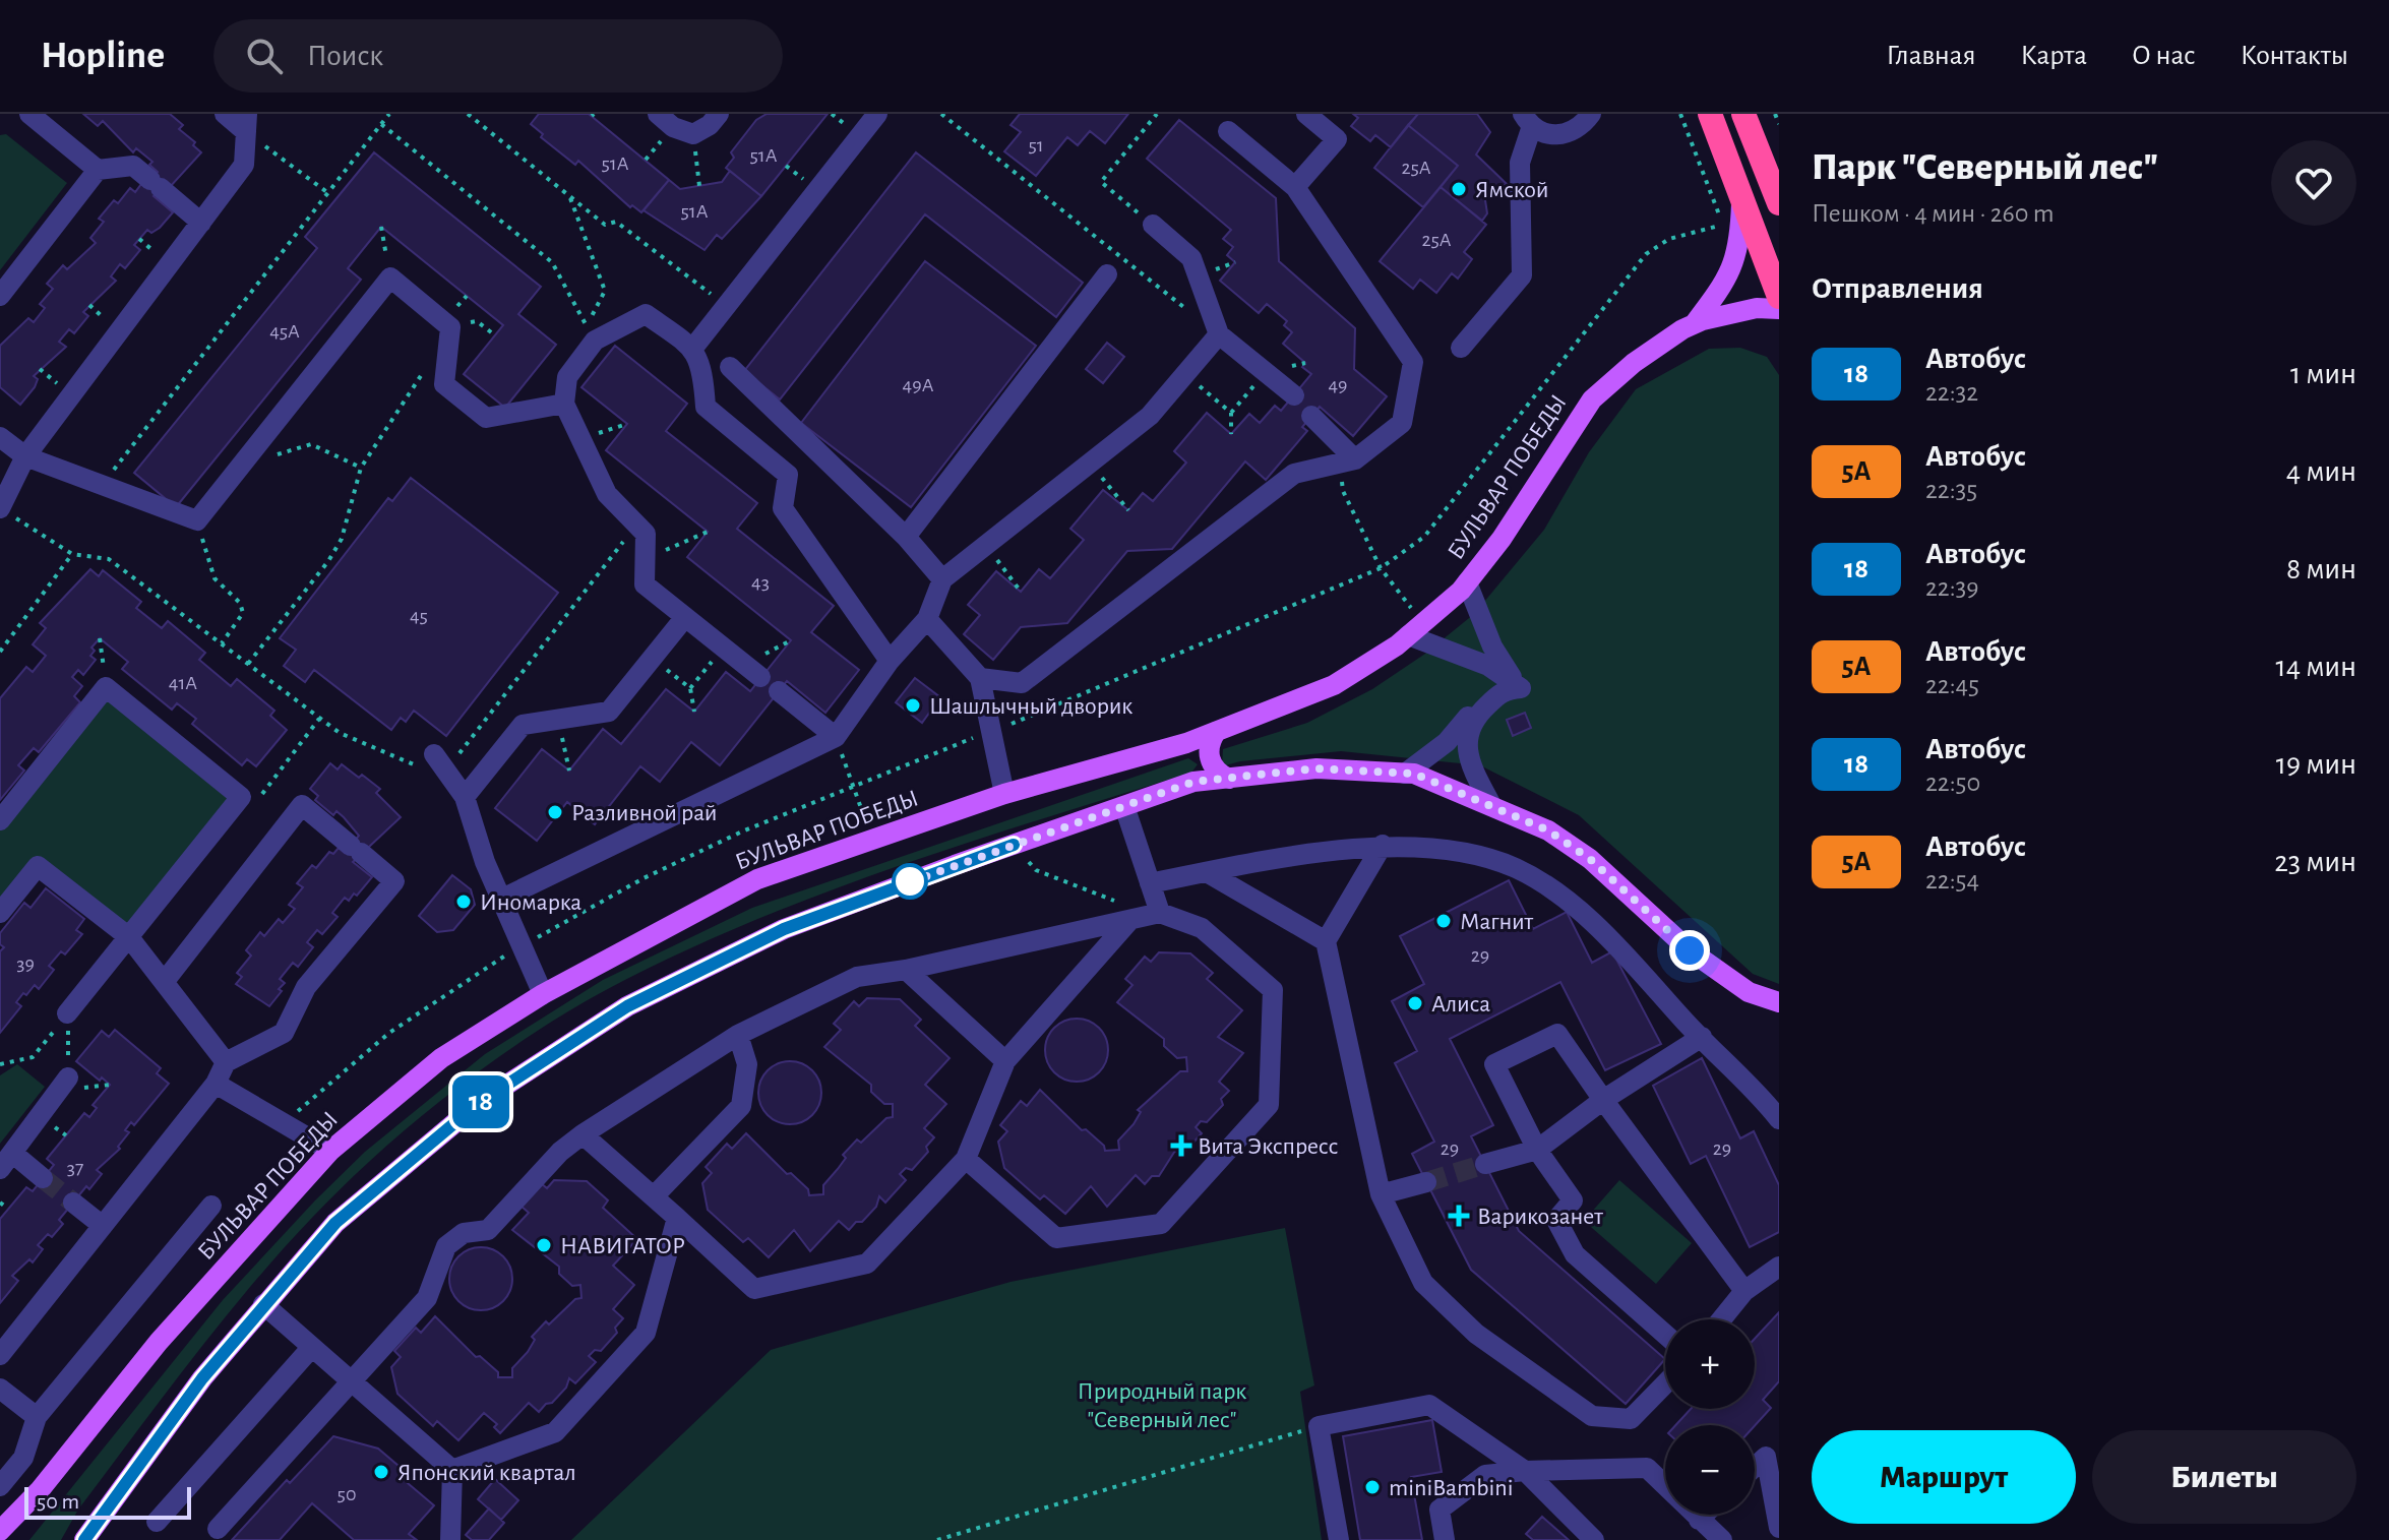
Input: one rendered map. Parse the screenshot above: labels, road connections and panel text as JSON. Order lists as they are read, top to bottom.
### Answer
{
  "streets": {
    "main road": ["БУЛЬВАР ПОБЕДЫ"]
  },
  "parks": ["Природный парк \"Северный лес\""],
  "places": {
    "other": [
      "Ямской",
      "Шашлычный дворик",
      "Разливной рай",
      "Иномарка",
      "Магнит",
      "Алиса",
      "НАВИГАТОР",
      "Японский квартал",
      "miniBambini"
    ],
    "health": ["Вита Экспресс", "Варикозанет"]
  },
  "lines": ["bus line 18"],
  "house_numbers": [
    "51",
    "51А",
    "51А",
    "25А",
    "51А",
    "25А",
    "45А",
    "49А",
    "49",
    "43",
    "45",
    "41А",
    "29",
    "39",
    "29",
    "29",
    "37",
    "50"
  ],
  "scale_bar": "50 m",
  "page": {
    "header": "Hopline",
    "search": "Поиск",
    "nav": [
      "Главная",
      "Карта",
      "О нас",
      "Контакты"
    ],
    "on_map": "18",
    "heading": [
      ["Парк \"Северный лес\"", "Пешком · 4 мин · 260 m"],
      "Отправления"
    ],
    "list": [
      {
        "mark": "18",
        "name": "Автобус",
        "note": "22:32",
        "value": "1 мин"
      },
      {
        "mark": "5А",
        "name": "Автобус",
        "note": "22:35",
        "value": "4 мин"
      },
      {
        "mark": "18",
        "name": "Автобус",
        "note": "22:39",
        "value": "8 мин"
      },
      {
        "mark": "5А",
        "name": "Автобус",
        "note": "22:45",
        "value": "14 мин"
      },
      {
        "mark": "18",
        "name": "Автобус",
        "note": "22:50",
        "value": "19 мин"
      },
      {
        "mark": "5А",
        "name": "Автобус",
        "note": "22:54",
        "value": "23 мин"
      }
    ],
    "map_buttons": ["+", "−"],
    "buttons": ["Маршрут", "Билеты"],
    "scale": "50 m"
  }
}
